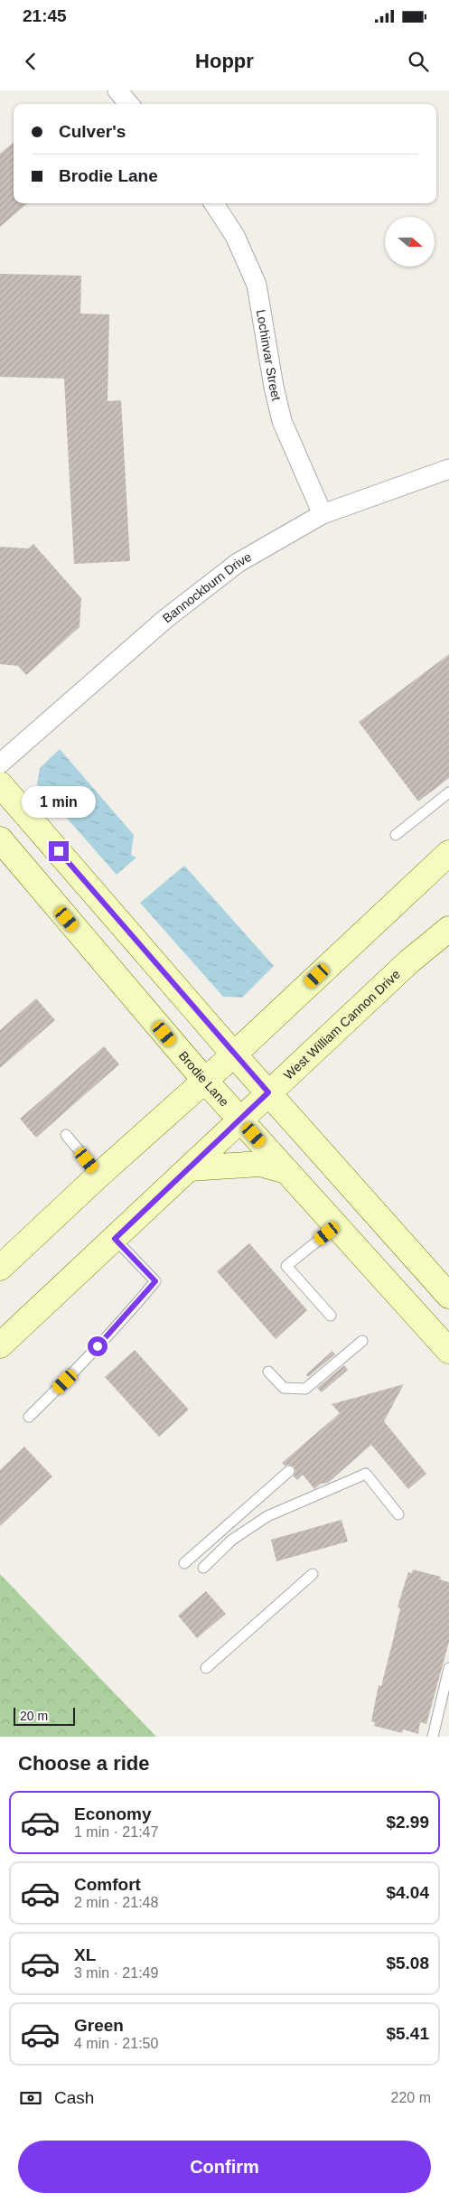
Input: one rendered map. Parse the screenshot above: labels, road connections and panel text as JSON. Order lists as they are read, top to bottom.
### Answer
{
  "streets": {
    "main road": ["West William Cannon Drive", "Brodie Lane"],
    "street": ["Lochinvar Street", "Bannockburn Drive"]
  },
  "crossings": [
    ["Lochinvar Street", "Bannockburn Drive"],
    ["West William Cannon Drive", "Brodie Lane"]
  ],
  "scale_bar": "20 m",
  "north": "right",
  "page": {
    "status": "21:45",
    "header": "Hoppr",
    "banner": ["Culver's", "Brodie Lane"],
    "bubble": "1 min",
    "scale": "20 m",
    "heading": "Choose a ride",
    "list": [
      {
        "name": "Economy",
        "note": "1 min · 21:47",
        "value": "$2.99"
      },
      {
        "name": "Comfort",
        "note": "2 min · 21:48",
        "value": "$4.04"
      },
      {
        "name": "XL",
        "note": "3 min · 21:49",
        "value": "$5.08"
      },
      {
        "name": "Green",
        "note": "4 min · 21:50",
        "value": "$5.41"
      }
    ],
    "pay": ["Cash", "220 m"],
    "buttons": "Confirm"
  }
}
